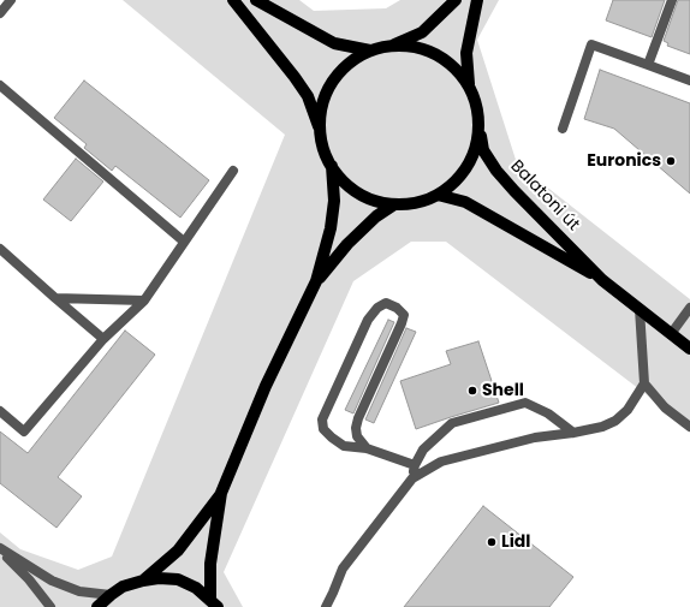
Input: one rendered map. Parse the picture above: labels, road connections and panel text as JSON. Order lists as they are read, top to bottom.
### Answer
{
  "streets": {
    "main road": ["Balatoni út"]
  },
  "places": ["Euronics", "Shell", "Lidl"]
}
